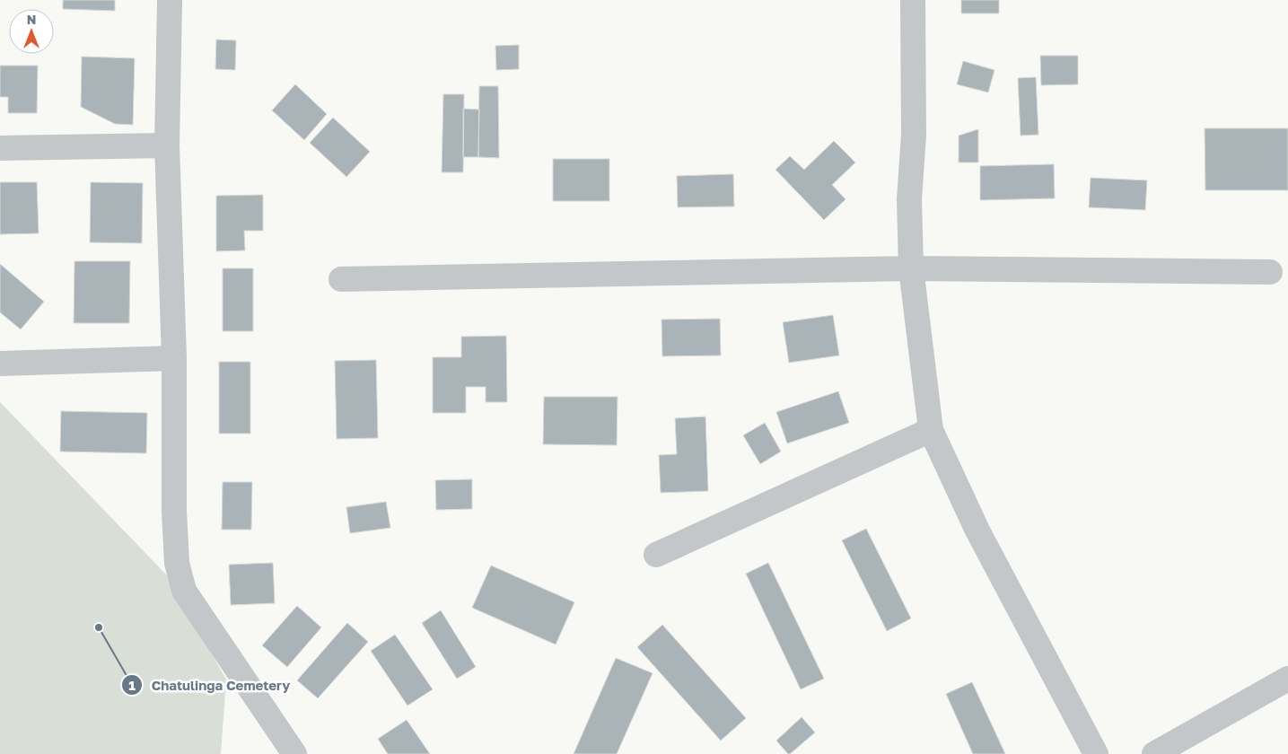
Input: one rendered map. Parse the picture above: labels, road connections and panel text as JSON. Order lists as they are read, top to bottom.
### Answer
{
  "places": ["Chatulinga Cemetery"],
  "north": "top"
}
